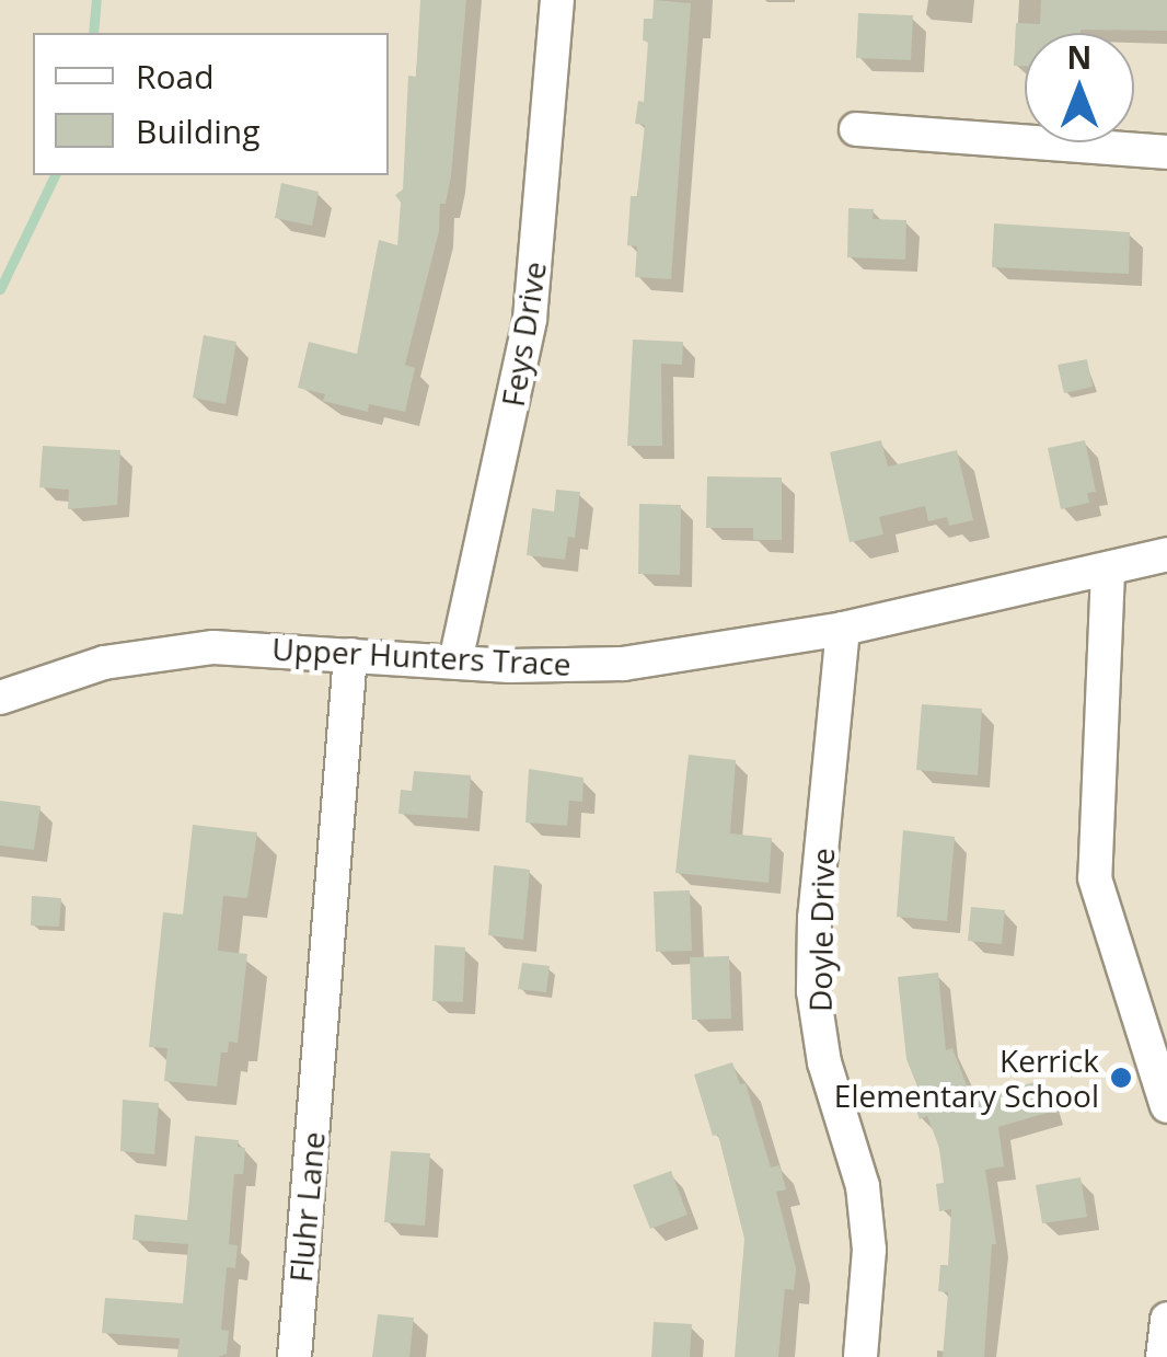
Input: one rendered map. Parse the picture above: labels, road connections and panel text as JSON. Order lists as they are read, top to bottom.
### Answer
{
  "streets": {
    "street": [
      "Feys Drive",
      "Upper Hunters Trace",
      "Doyle Drive",
      "Fluhr Lane"
    ]
  },
  "crossings": [
    ["Feys Drive", "Upper Hunters Trace"],
    ["Upper Hunters Trace", "Doyle Drive"],
    ["Upper Hunters Trace", "Fluhr Lane"]
  ],
  "places": ["Kerrick Elementary School"],
  "legend": ["Road", "Building"],
  "north": "top"
}
